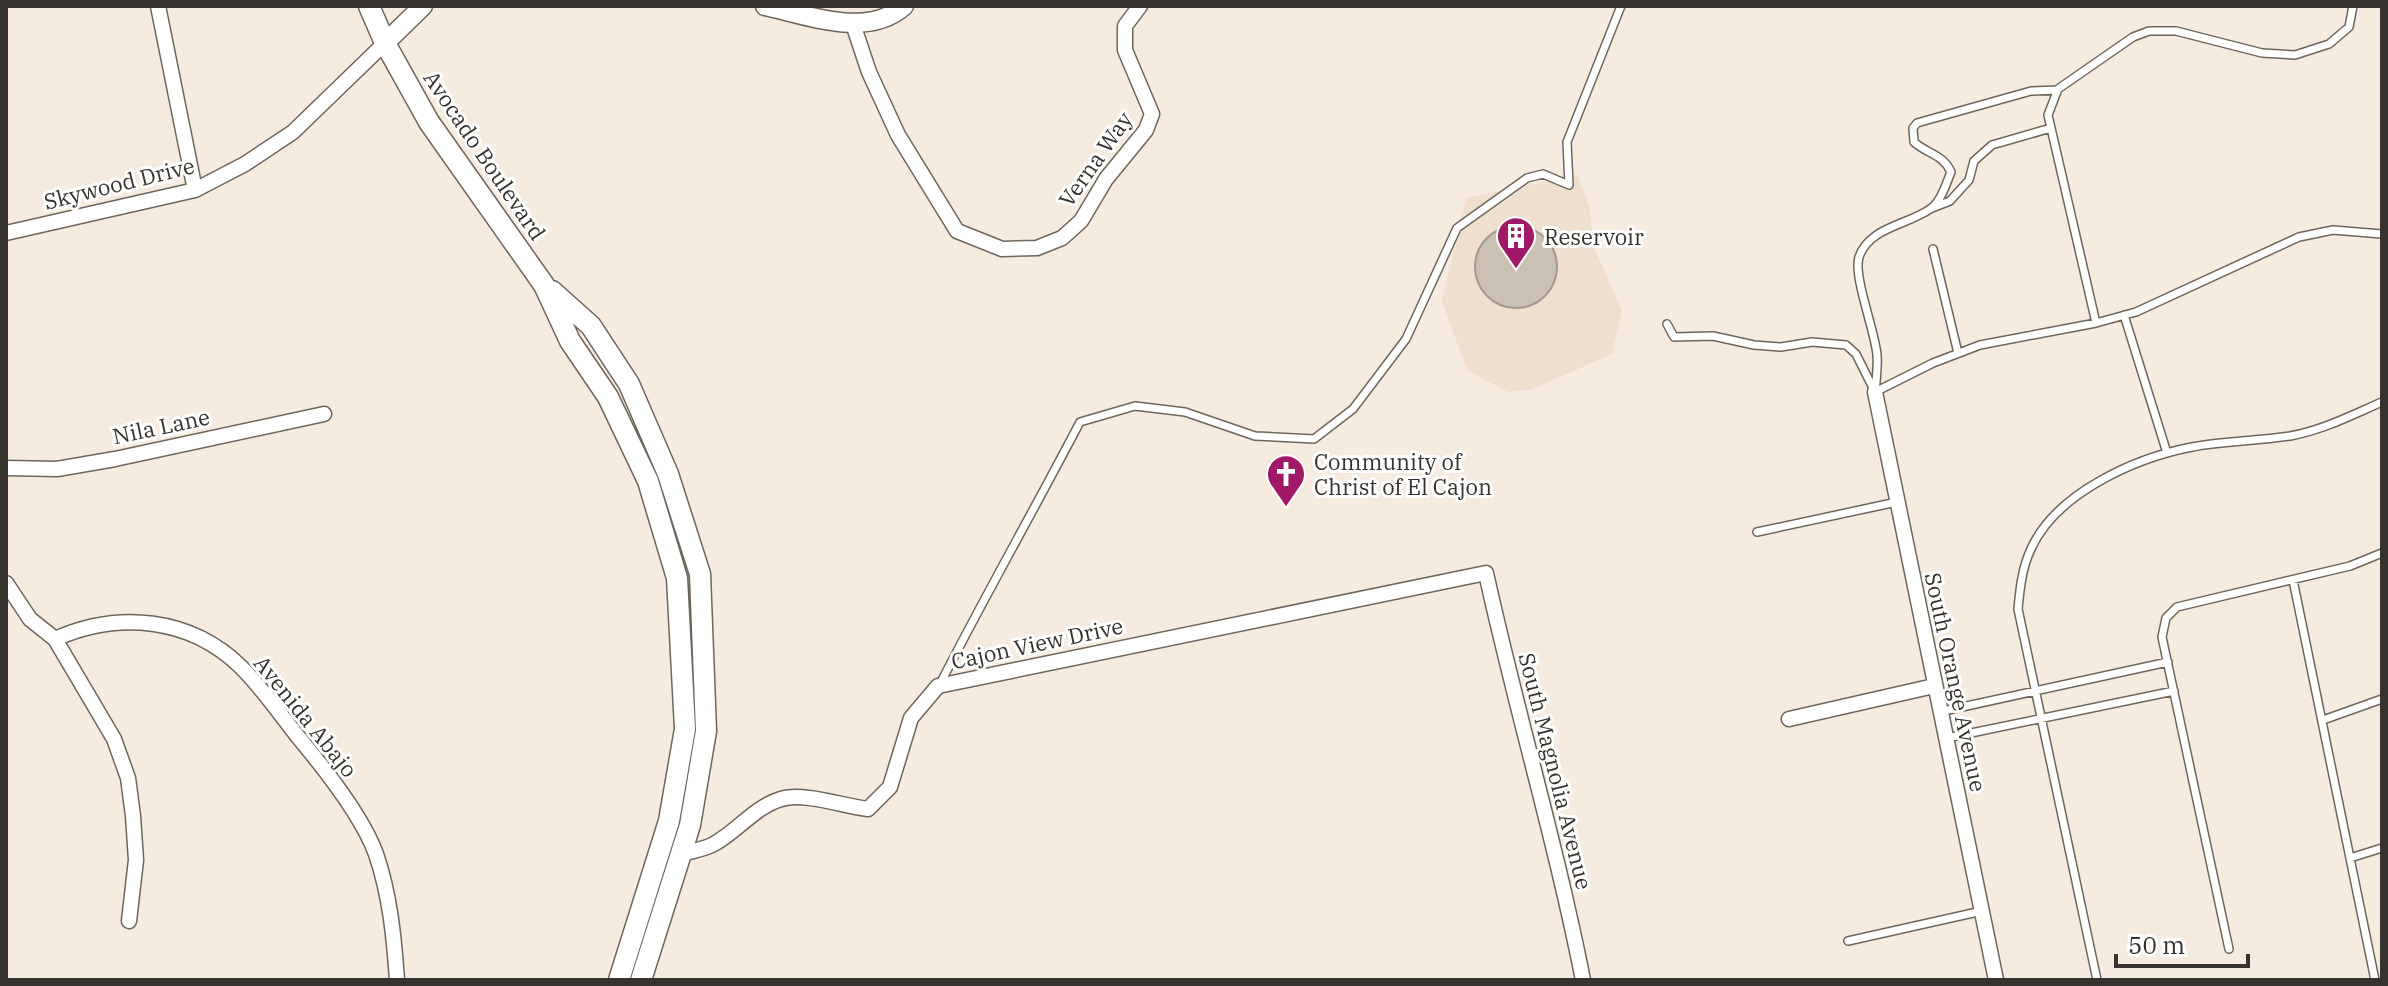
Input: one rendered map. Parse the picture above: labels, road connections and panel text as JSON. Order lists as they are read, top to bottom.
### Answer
{
  "streets": {
    "main road": ["Avocado Boulevard"],
    "street": [
      "Verna Way",
      "Skywood Drive",
      "Nila Lane",
      "Cajon View Drive",
      "South Orange Avenue",
      "Avenida Abajo",
      "South Magnolia Avenue"
    ]
  },
  "crossings": [
    ["Avocado Boulevard", "Skywood Drive"],
    ["Avocado Boulevard", "Cajon View Drive"],
    ["Cajon View Drive", "South Magnolia Avenue"]
  ],
  "places": {
    "building": ["Reservoir"],
    "church": ["Community of Christ of El Cajon"]
  },
  "scale_bar": "50 m"
}
